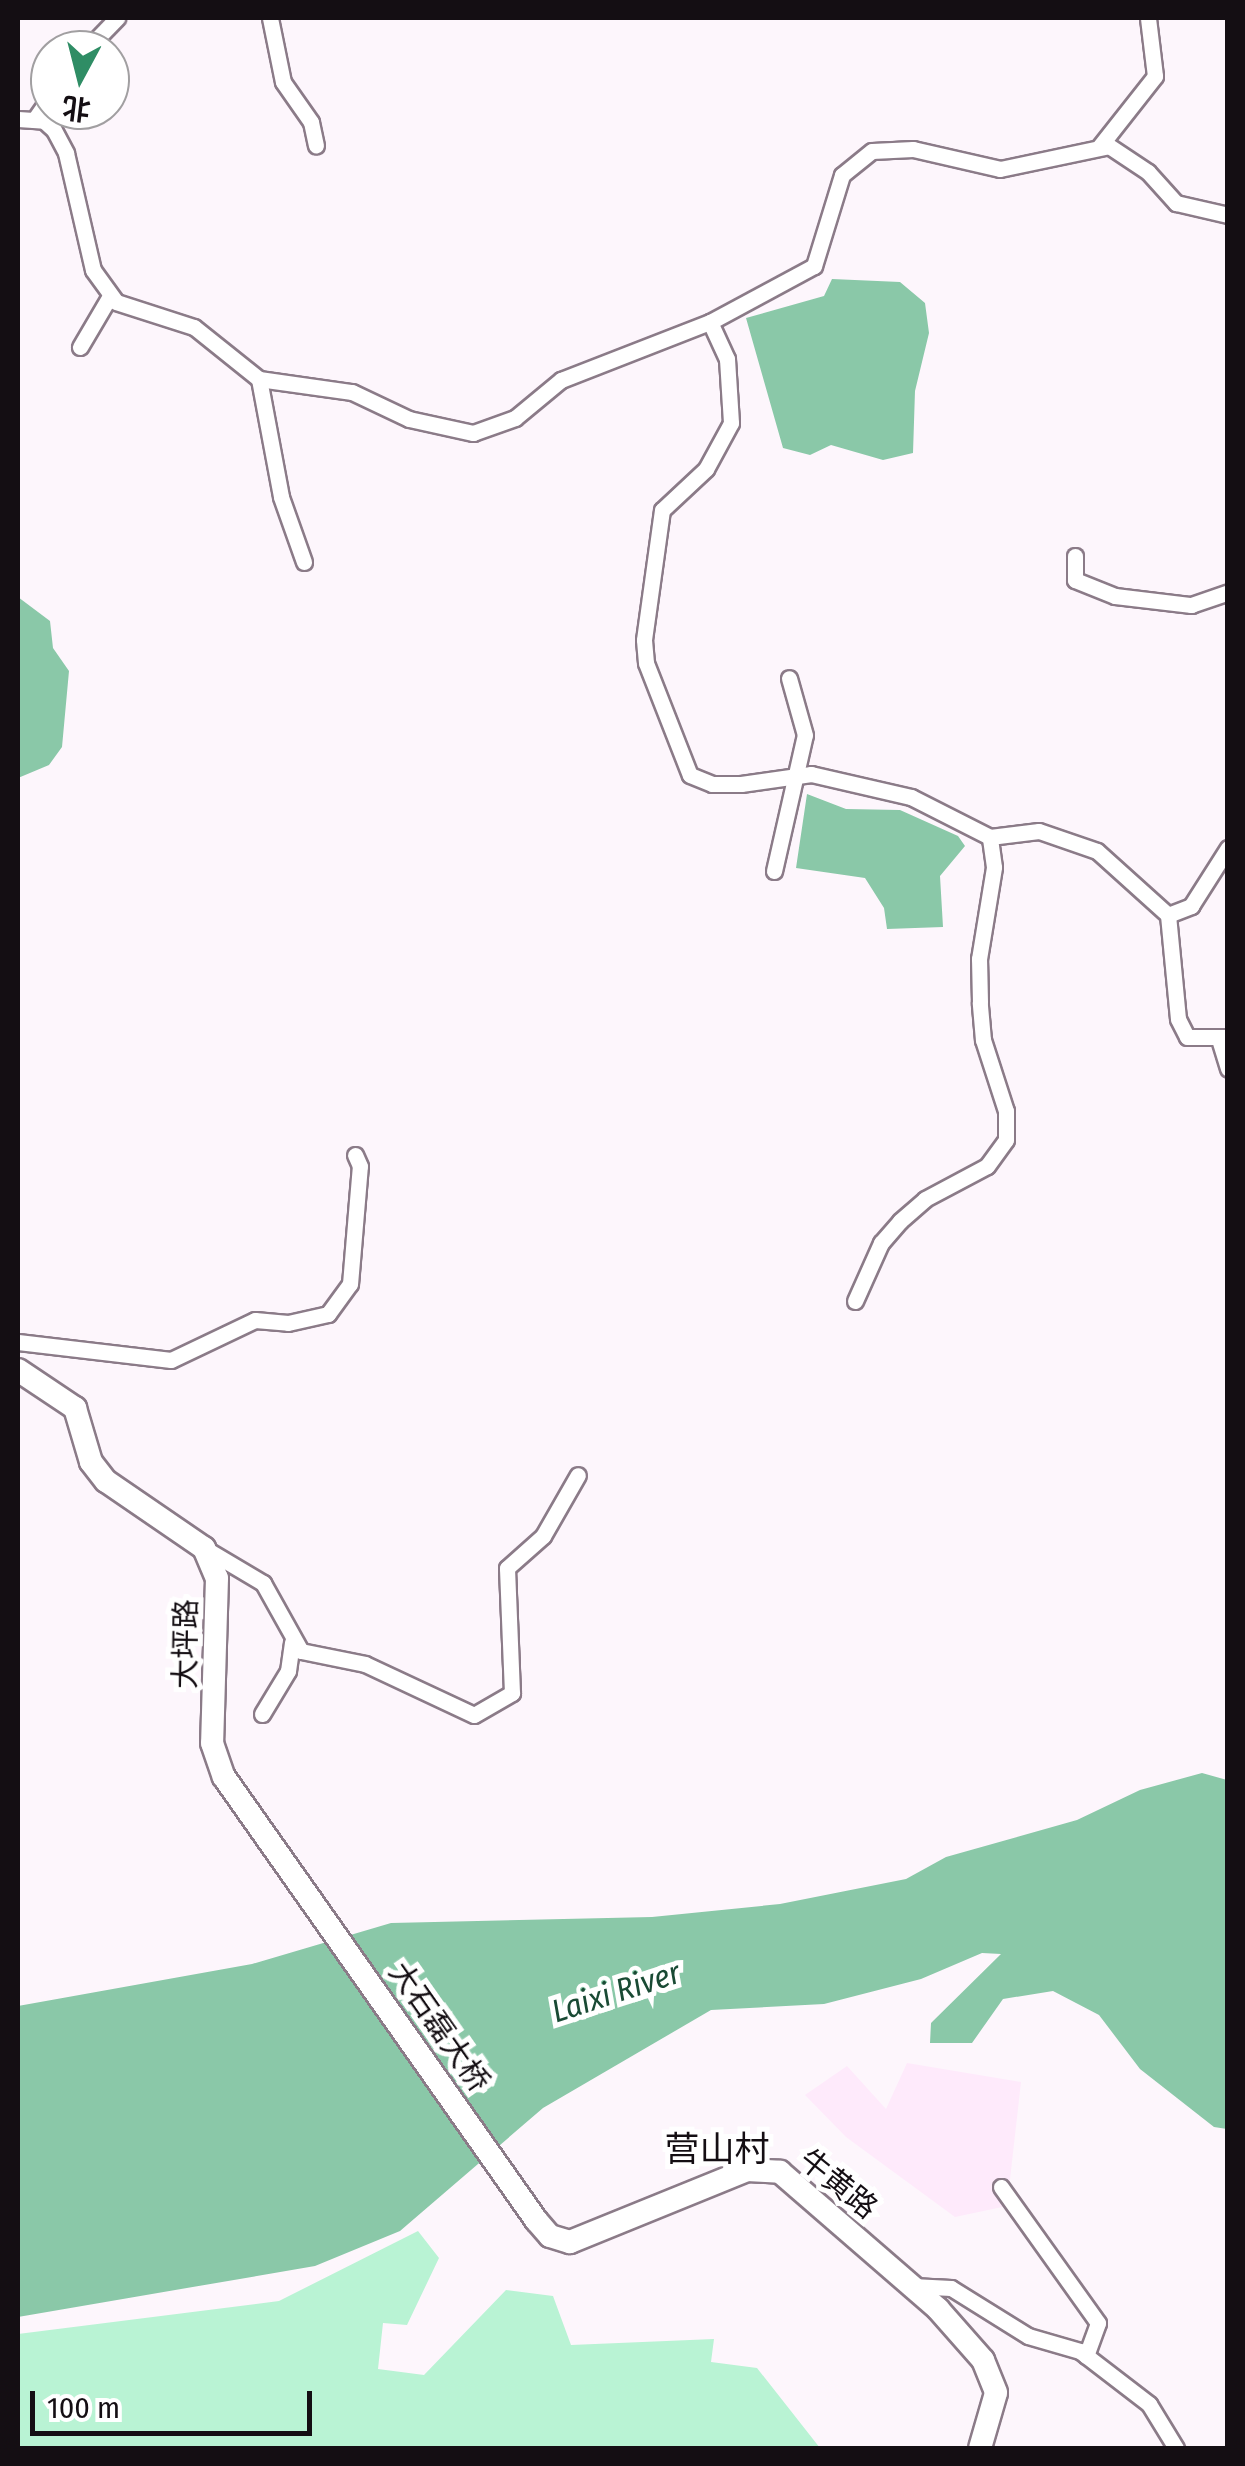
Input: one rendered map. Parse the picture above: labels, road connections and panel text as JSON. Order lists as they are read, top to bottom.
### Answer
{
  "streets": {
    "main road": ["大坪路", "大石磊大桥", "牛黄路"]
  },
  "crossings": [
    ["大坪路", "大石磊大桥"],
    ["大石磊大桥", "牛黄路"]
  ],
  "districts": ["营山村"],
  "water": ["Laixi River"],
  "scale_bar": "100 m",
  "north": "bottom"
}
